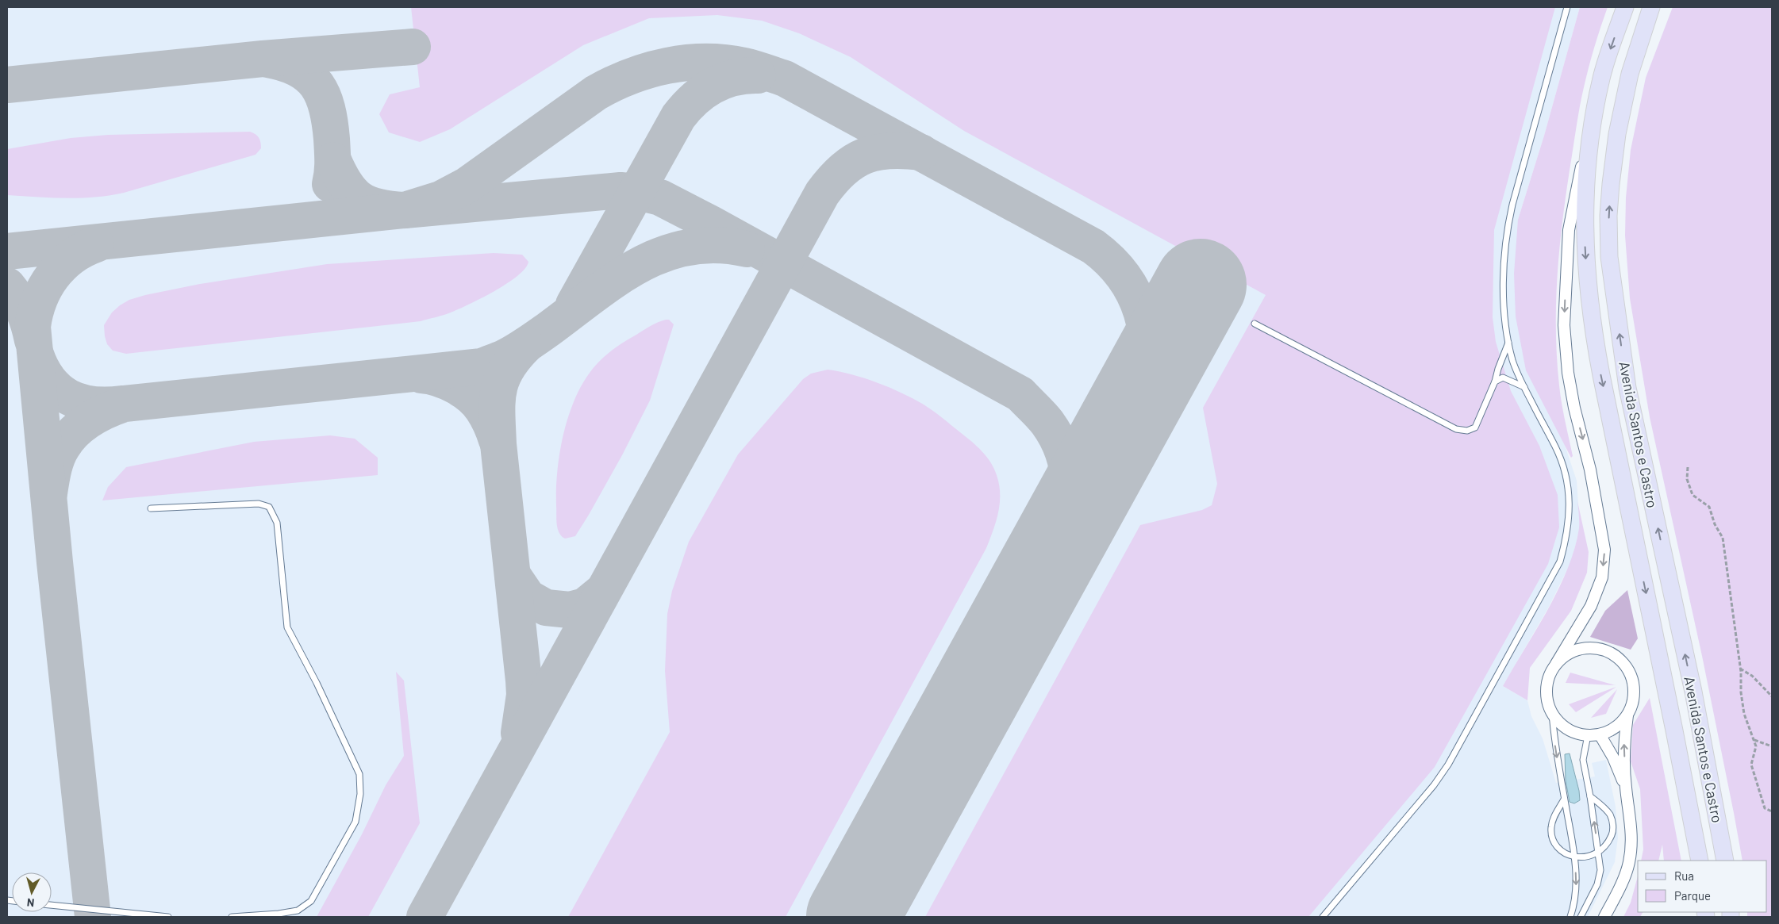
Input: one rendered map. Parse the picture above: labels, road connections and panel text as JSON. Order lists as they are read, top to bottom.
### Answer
{
  "streets": {
    "main road": ["Avenida Santos e Castro"]
  },
  "legend": ["Rua", "Parque"],
  "north": "bottom"
}
